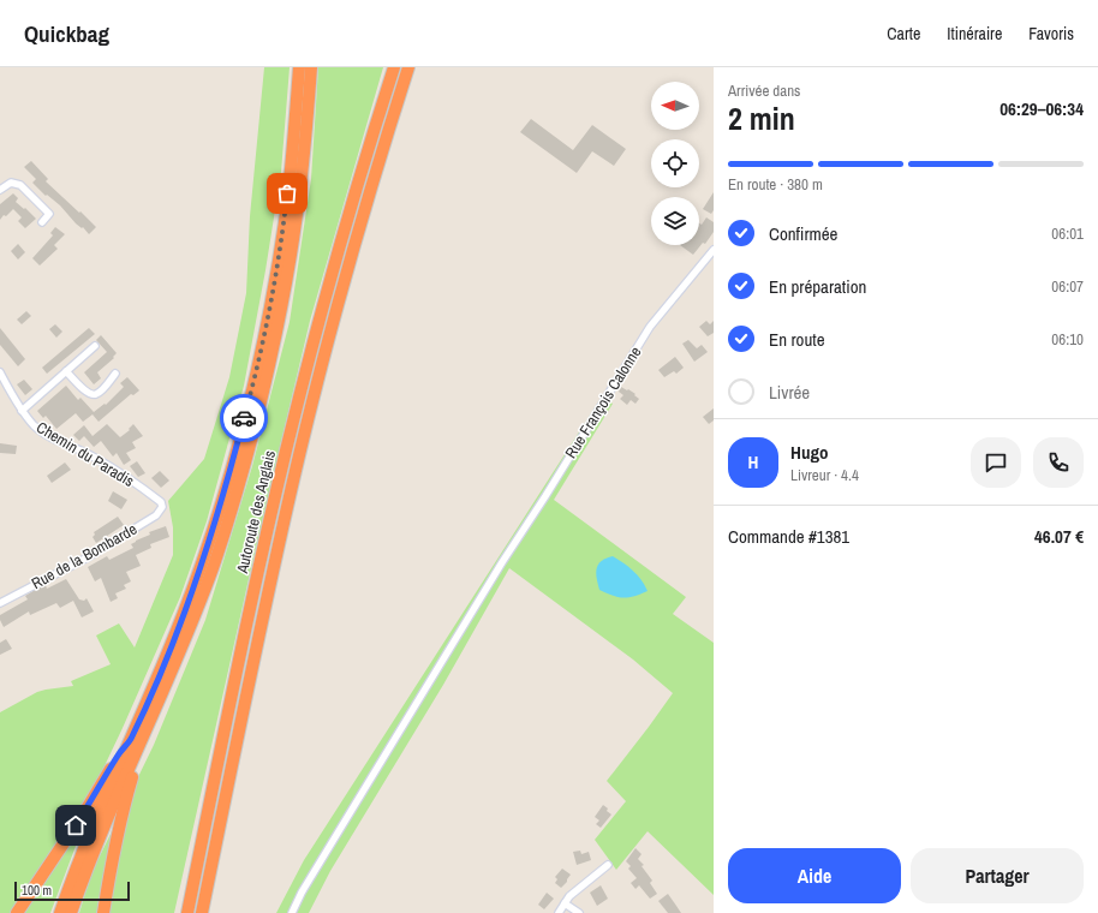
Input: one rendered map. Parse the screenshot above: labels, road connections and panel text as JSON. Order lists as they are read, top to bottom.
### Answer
{
  "streets": {
    "highway": ["Autoroute des Anglais"],
    "street": ["Rue François Calonne", "Chemin du Paradis", "Rue de la Bombarde"]
  },
  "crossings": [
    ["Chemin du Paradis", "Rue de la Bombarde"]
  ],
  "scale_bar": "100 m",
  "north": "left",
  "page": {
    "header": "Quickbag",
    "nav": ["Carte", "Itinéraire", "Favoris"],
    "heading": ["2 min", "Arrivée dans", "06:29–06:34"],
    "panel": [
      "Hugo",
      "Livreur · 4.4",
      "Commande #1381",
      "46.07 €"
    ],
    "bar": "En route · 380 m",
    "list": [
      ["Confirmée", "06:01"],
      ["En préparation", "06:07"],
      ["En route", "06:10"],
      "Livrée"
    ],
    "round": "H",
    "buttons": ["Aide", "Partager"],
    "scale": "100 m"
  }
}
